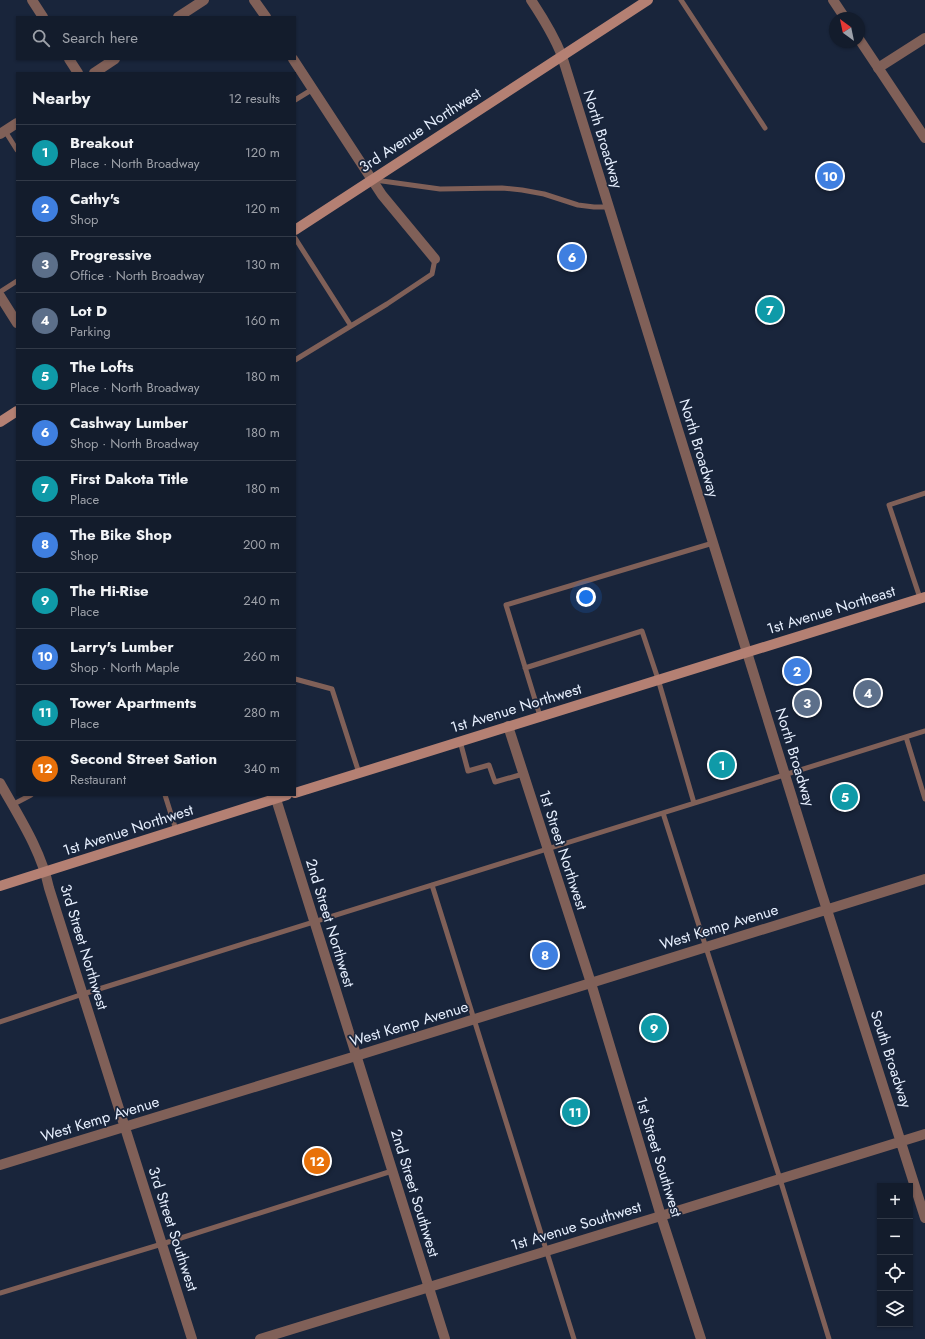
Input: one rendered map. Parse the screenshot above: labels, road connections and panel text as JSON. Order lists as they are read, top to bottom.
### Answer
{
  "streets": {
    "main road": ["3rd Avenue Northwest", "1st Avenue Northeast", "1st Avenue Northwest"],
    "street": [
      "North Broadway",
      "1st Street Northwest",
      "2nd Street Northwest",
      "West Kemp Avenue",
      "3rd Street Northwest",
      "South Broadway",
      "1st Street Southwest",
      "2nd Street Southwest",
      "1st Avenue Southwest",
      "3rd Street Southwest"
    ]
  },
  "crossings": [
    ["3rd Avenue Northwest", "North Broadway"],
    ["North Broadway", "1st Avenue Northeast"],
    ["North Broadway", "1st Avenue Northwest"],
    ["North Broadway", "West Kemp Avenue"],
    ["North Broadway", "South Broadway"],
    ["1st Avenue Northeast", "1st Avenue Northwest"],
    ["1st Avenue Northwest", "1st Street Northwest"],
    ["1st Avenue Northwest", "2nd Street Northwest"],
    ["1st Avenue Northwest", "3rd Street Northwest"],
    ["1st Street Northwest", "West Kemp Avenue"],
    ["1st Street Northwest", "1st Street Southwest"],
    ["2nd Street Northwest", "West Kemp Avenue"],
    ["2nd Street Northwest", "2nd Street Southwest"],
    ["West Kemp Avenue", "3rd Street Northwest"],
    ["West Kemp Avenue", "South Broadway"],
    ["West Kemp Avenue", "1st Street Southwest"],
    ["West Kemp Avenue", "2nd Street Southwest"],
    ["West Kemp Avenue", "3rd Street Southwest"],
    ["3rd Street Northwest", "3rd Street Southwest"],
    ["South Broadway", "1st Avenue Southwest"],
    ["1st Street Southwest", "1st Avenue Southwest"],
    ["2nd Street Southwest", "1st Avenue Southwest"]
  ],
  "north": "top left",
  "page": {
    "search": "Search here",
    "heading": ["Nearby", "12 results"],
    "list": [
      {
        "mark": "1",
        "name": "Breakout",
        "note": "Place · North Broadway",
        "value": "120 m"
      },
      {
        "mark": "2",
        "name": "Cathy's",
        "note": "Shop",
        "value": "120 m"
      },
      {
        "mark": "3",
        "name": "Progressive",
        "note": "Office · North Broadway",
        "value": "130 m"
      },
      {
        "mark": "4",
        "name": "Lot D",
        "note": "Parking",
        "value": "160 m"
      },
      {
        "mark": "5",
        "name": "The Lofts",
        "note": "Place · North Broadway",
        "value": "180 m"
      },
      {
        "mark": "6",
        "name": "Cashway Lumber",
        "note": "Shop · North Broadway",
        "value": "180 m"
      },
      {
        "mark": "7",
        "name": "First Dakota Title",
        "note": "Place",
        "value": "180 m"
      },
      {
        "mark": "8",
        "name": "The Bike Shop",
        "note": "Shop",
        "value": "200 m"
      },
      {
        "mark": "9",
        "name": "The Hi-Rise",
        "note": "Place",
        "value": "240 m"
      },
      {
        "mark": "10",
        "name": "Larry's Lumber",
        "note": "Shop · North Maple",
        "value": "260 m"
      },
      {
        "mark": "11",
        "name": "Tower Apartments",
        "note": "Place",
        "value": "280 m"
      },
      {
        "mark": "12",
        "name": "Second Street Sation",
        "note": "Restaurant",
        "value": "340 m"
      }
    ],
    "pins": [
      "10",
      "6",
      "7",
      "2",
      "4",
      "3",
      "1",
      "5",
      "8",
      "9",
      "11",
      "12"
    ],
    "map_buttons": ["+", "−"]
  }
}
